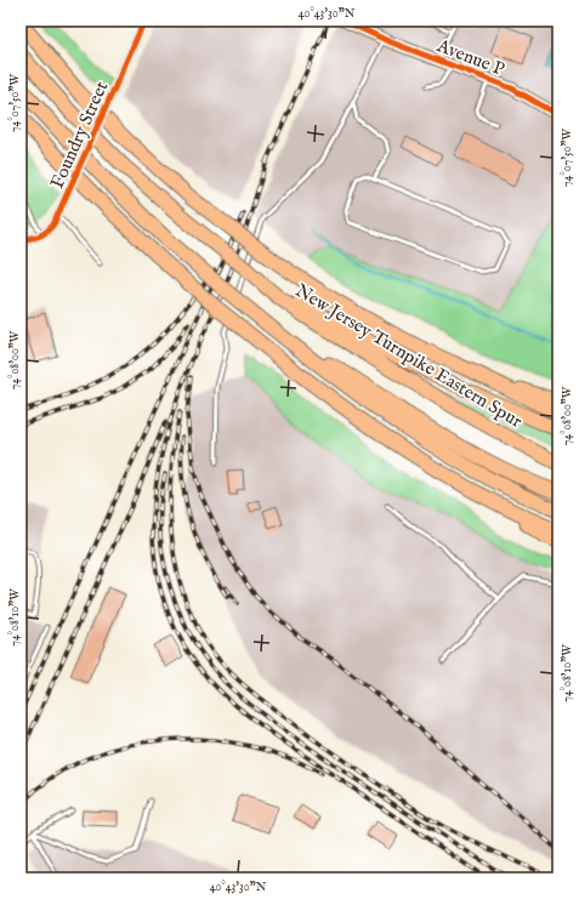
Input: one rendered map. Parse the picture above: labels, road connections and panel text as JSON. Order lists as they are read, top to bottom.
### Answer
{
  "streets": {
    "highway": ["New Jersey Turnpike Eastern Spur"],
    "street": ["Avenue P", "Foundry Street"]
  },
  "coordinates": [
    "40°43'30\"N",
    "74°07'50\"W",
    "74°08'00\"W",
    "74°08'10\"W"
  ]
}
